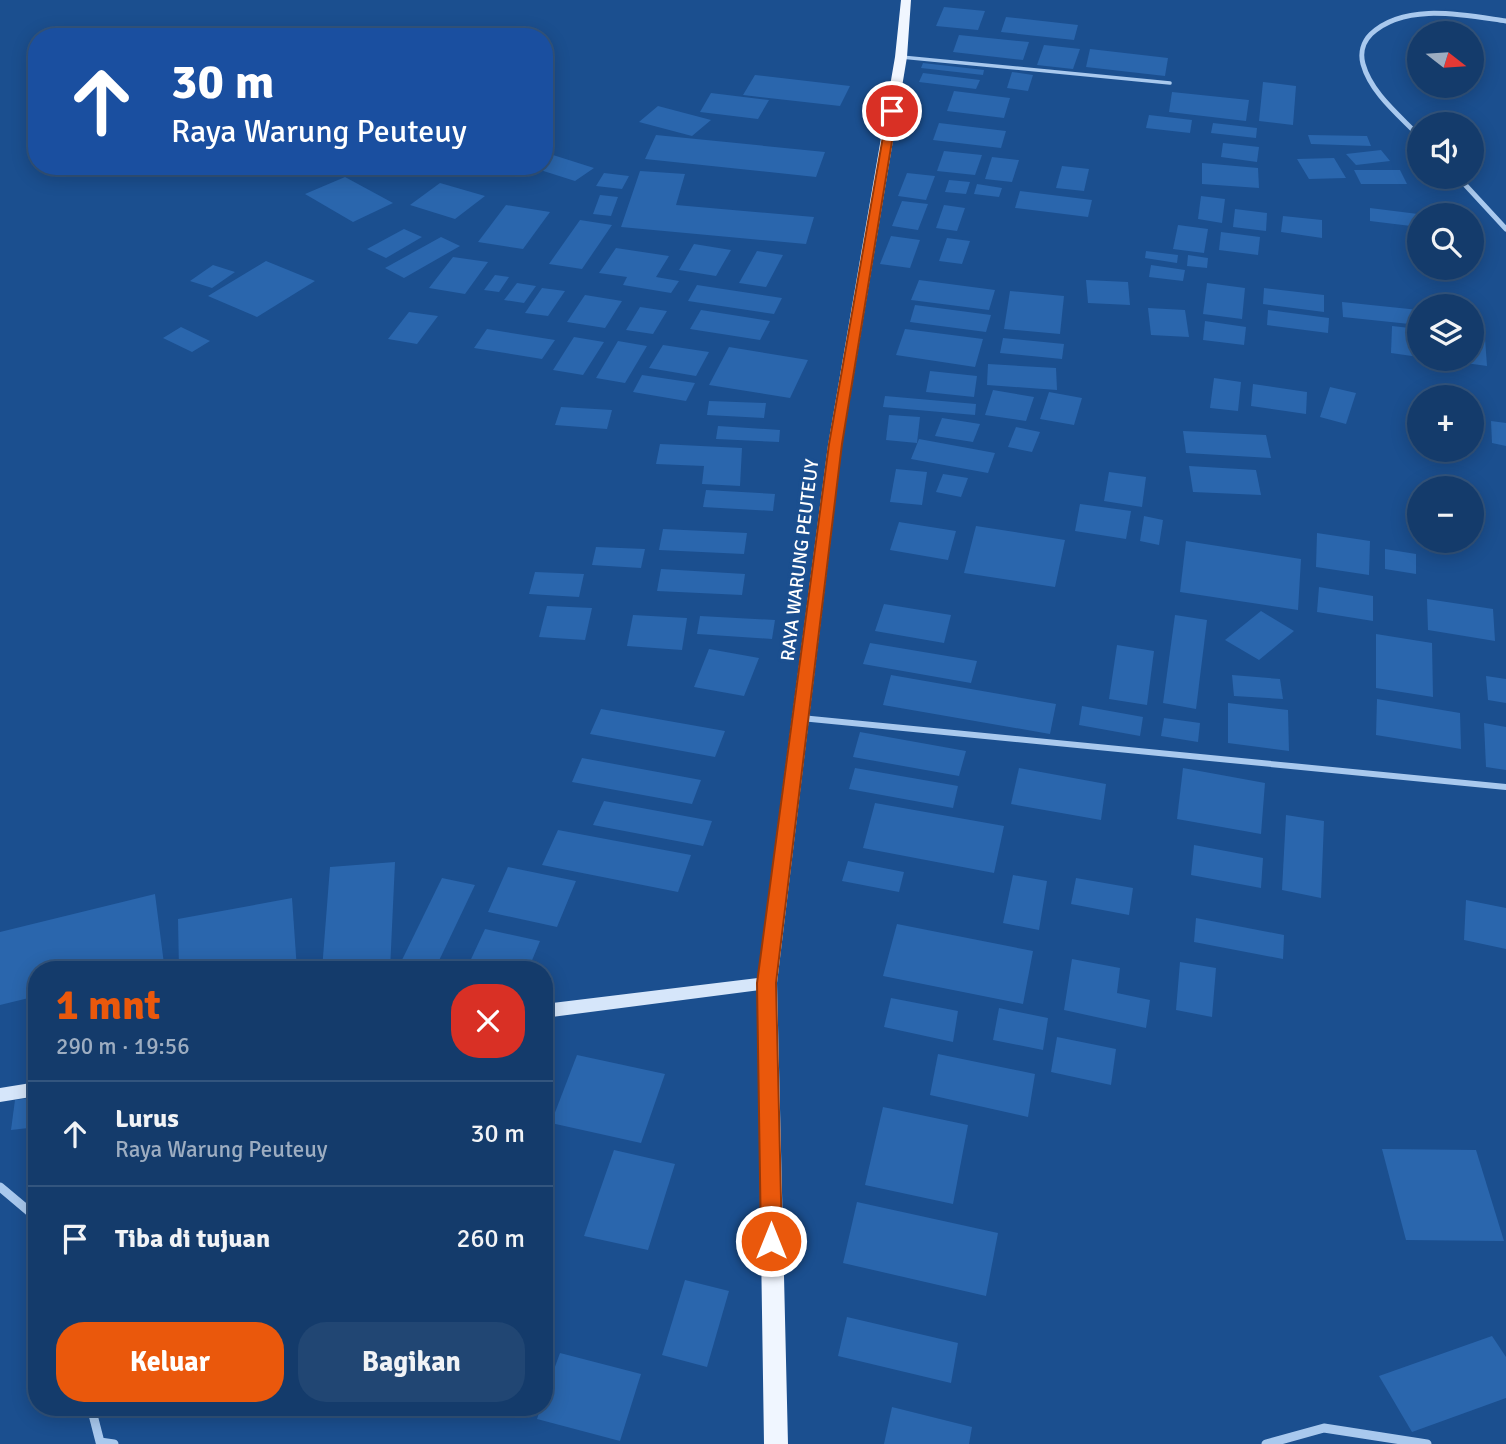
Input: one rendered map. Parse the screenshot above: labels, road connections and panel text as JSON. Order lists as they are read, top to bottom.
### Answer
{
  "streets": {
    "main road": ["RAYA WARUNG PEUTEUY"]
  },
  "north": "right",
  "page": {
    "map_buttons": ["+", "−"],
    "turn": ["30 m", "Raya Warung Peuteuy"],
    "heading": ["1 mnt", "290 m · 19:56"],
    "list": [
      {
        "name": "Lurus",
        "note": "Raya Warung Peuteuy",
        "value": "30 m"
      },
      {
        "name": "Tiba di tujuan",
        "value": "260 m"
      }
    ],
    "buttons": ["Keluar", "Bagikan"]
  }
}
